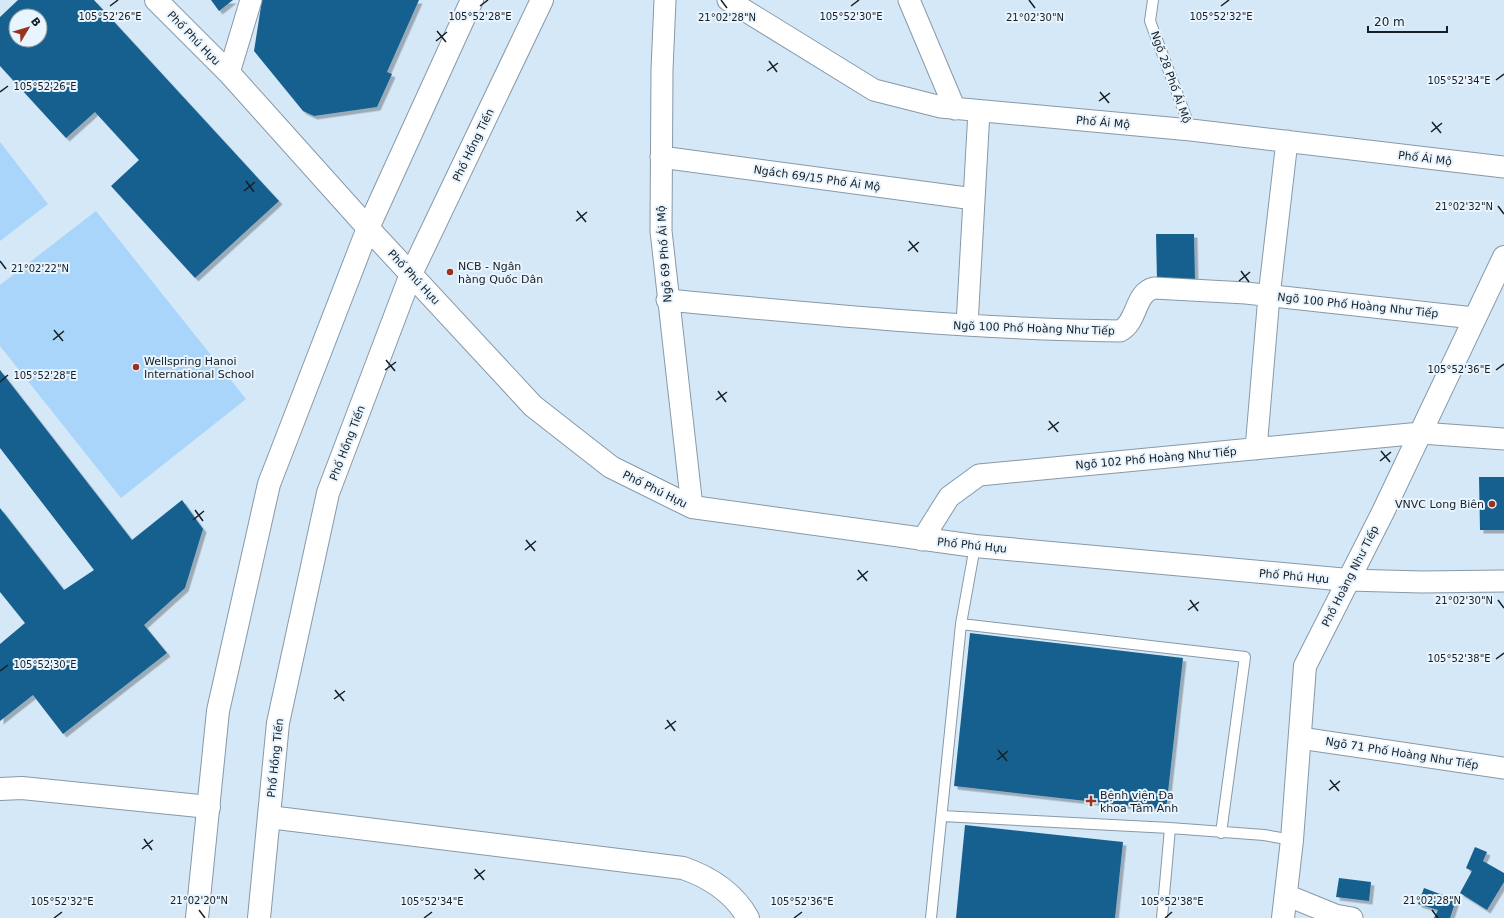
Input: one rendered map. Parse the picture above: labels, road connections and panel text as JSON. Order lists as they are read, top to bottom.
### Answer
{
  "streets": {
    "street": [
      "Phố Phú Hựu",
      "Phố Ái Mộ",
      "Phố Hồng Tiến",
      "Ngách 69/15 Phố Ái Mộ",
      "Ngõ 69 Phố Ái Mộ",
      "Ngõ 100 Phố Hoàng Như Tiếp",
      "Ngõ 102 Phố Hoàng Như Tiếp",
      "Phố Hoàng Như Tiếp",
      "Ngõ 71 Phố Hoàng Như Tiếp"
    ],
    "lane": ["Ngõ 28 Phố Ái Mộ"]
  },
  "crossings": [
    ["Phố Phú Hựu", "Phố Hồng Tiến"],
    ["Phố Phú Hựu", "Ngõ 69 Phố Ái Mộ"],
    ["Phố Phú Hựu", "Ngõ 102 Phố Hoàng Như Tiếp"],
    ["Phố Phú Hựu", "Phố Hoàng Như Tiếp"],
    ["Ngõ 28 Phố Ái Mộ", "Phố Ái Mộ"],
    ["Ngách 69/15 Phố Ái Mộ", "Ngõ 69 Phố Ái Mộ"],
    ["Ngõ 69 Phố Ái Mộ", "Ngõ 100 Phố Hoàng Như Tiếp"],
    ["Ngõ 100 Phố Hoàng Như Tiếp", "Phố Hoàng Như Tiếp"],
    ["Ngõ 102 Phố Hoàng Như Tiếp", "Phố Hoàng Như Tiếp"],
    ["Phố Hoàng Như Tiếp", "Ngõ 71 Phố Hoàng Như Tiếp"]
  ],
  "places": {
    "other": ["NCB - Ngân hàng Quốc Dân", "Wellspring Hanoi International School", "VNVC Long Biên"],
    "health": ["Bệnh viện Đa khoa Tâm Anh"]
  },
  "scale_bar": "20 m",
  "north": "top right",
  "coordinates": [
    "105°52'26\"E",
    "105°52'28\"E",
    "105°52'30\"E",
    "105°52'32\"E",
    "21°02'28\"N",
    "21°02'30\"N",
    "105°52'34\"E",
    "21°02'32\"N",
    "21°02'22\"N",
    "105°52'36\"E",
    "105°52'38\"E",
    "21°02'20\"N"
  ]
}
